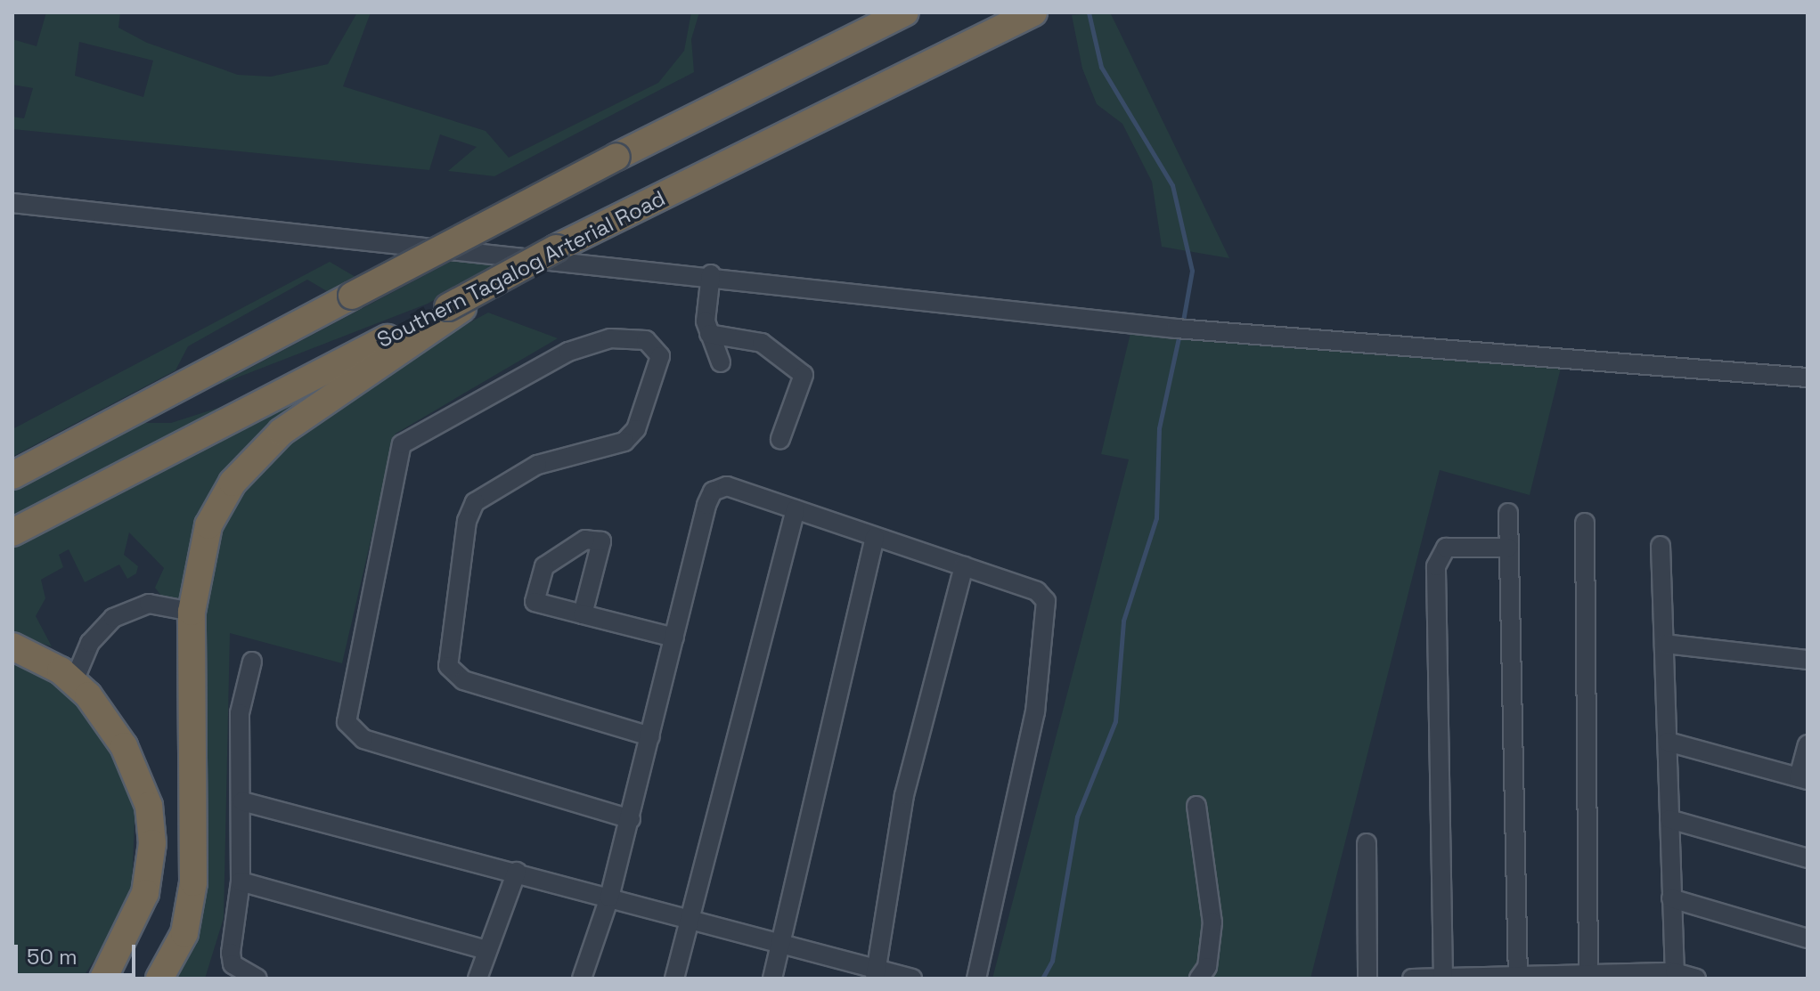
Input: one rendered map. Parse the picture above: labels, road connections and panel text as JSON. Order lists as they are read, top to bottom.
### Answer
{
  "streets": {
    "highway": ["Southern Tagalog Arterial Road"]
  },
  "scale_bar": "50 m"
}
